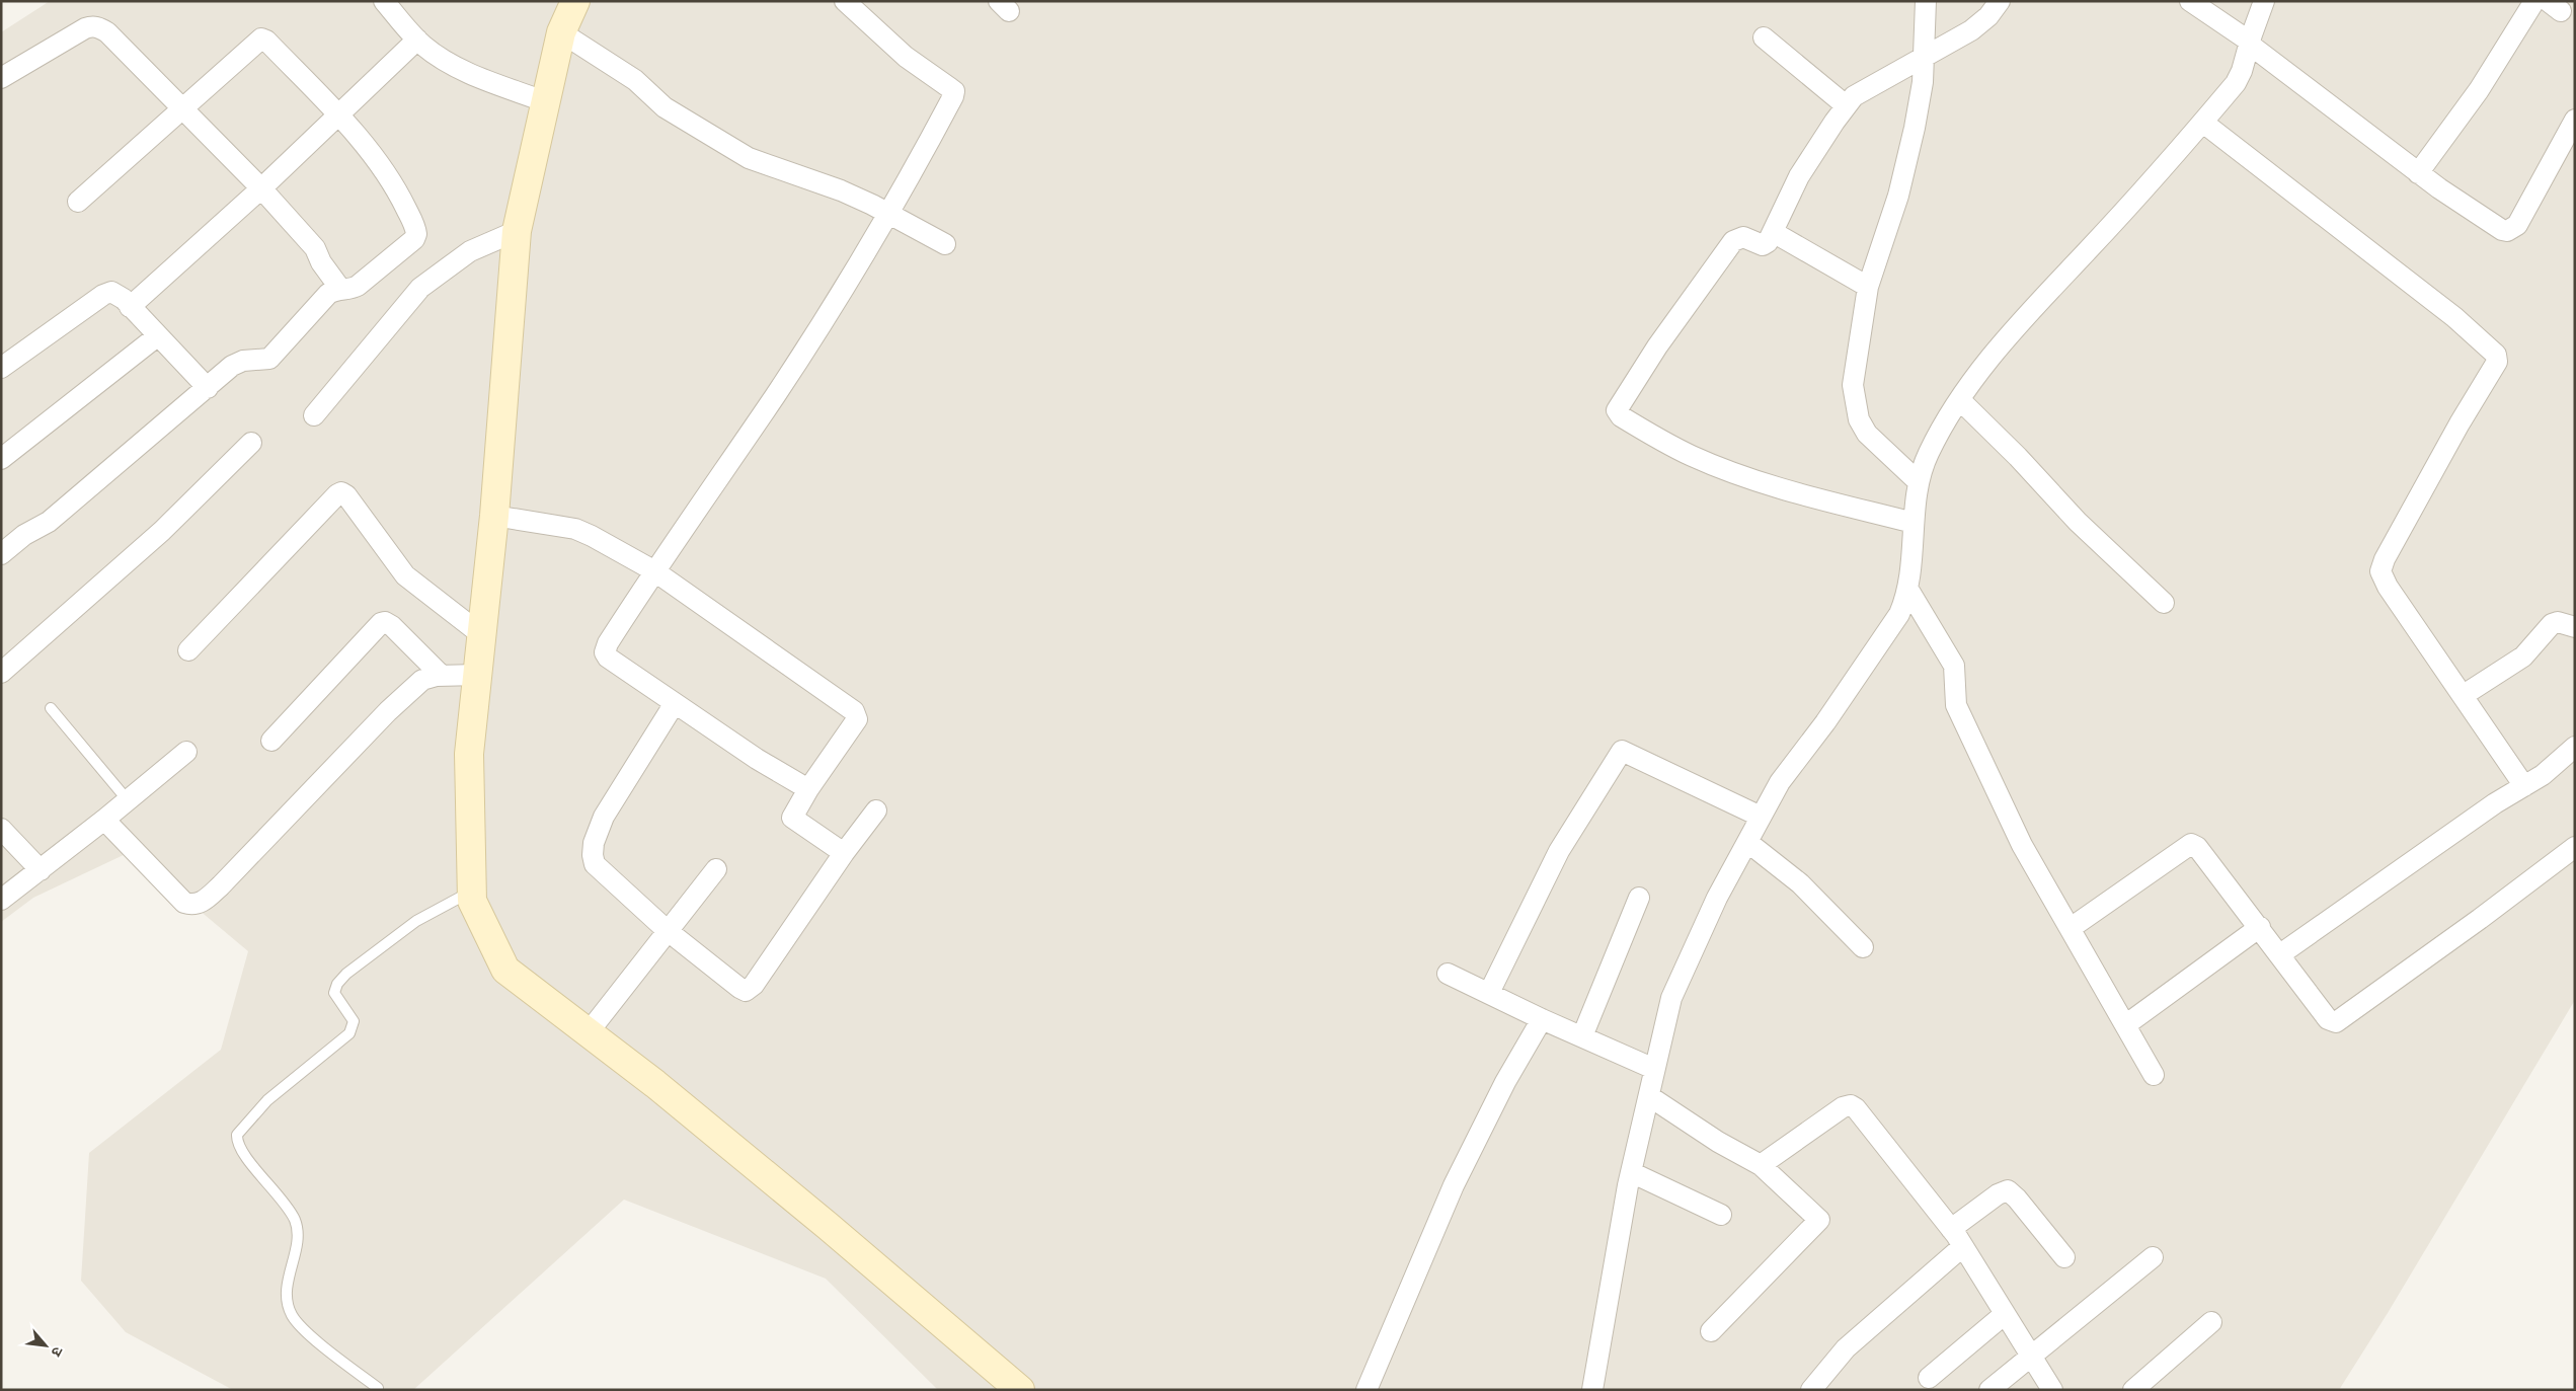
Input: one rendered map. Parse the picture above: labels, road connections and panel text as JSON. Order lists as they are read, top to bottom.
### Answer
{
  "north": "bottom right"
}
